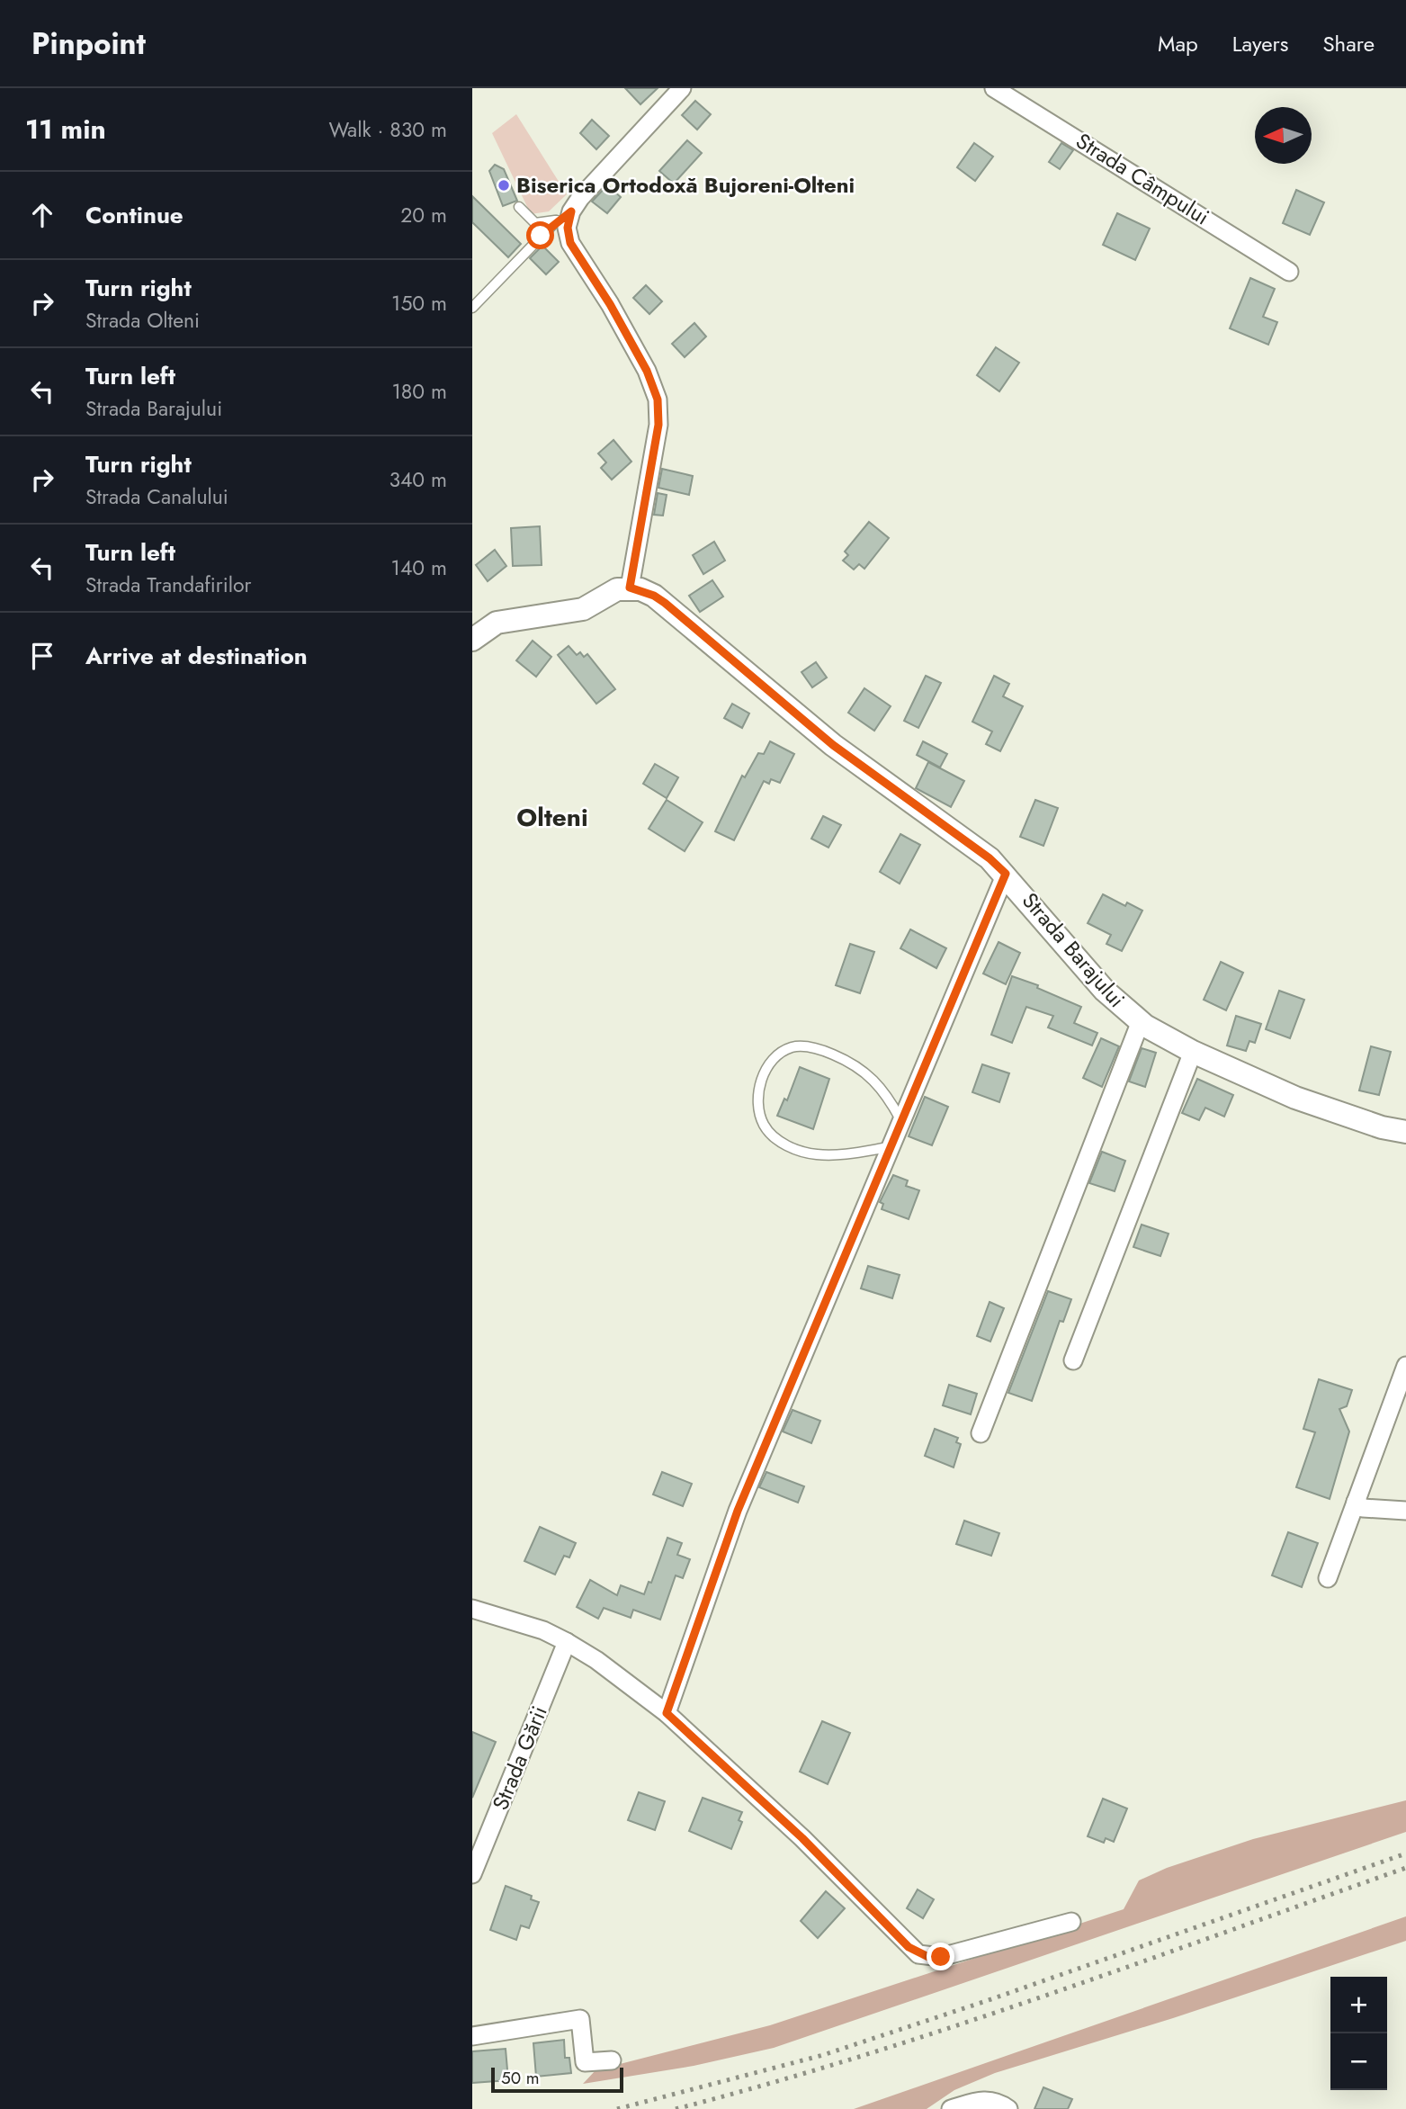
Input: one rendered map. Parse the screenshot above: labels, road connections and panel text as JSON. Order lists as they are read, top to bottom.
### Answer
{
  "streets": {
    "street": ["Strada Câmpului", "Strada Barajului", "Strada Gării"]
  },
  "districts": ["Olteni"],
  "places": ["Biserica Ortodoxă Bujoreni-Olteni"],
  "scale_bar": "50 m",
  "north": "left",
  "page": {
    "header": "Pinpoint",
    "nav": ["Map", "Layers", "Share"],
    "heading": ["11 min", "Walk · 830 m"],
    "list": [
      ["Continue", "20 m"],
      ["Turn right", "Strada Olteni", "150 m"],
      ["Turn left", "Strada Barajului", "180 m"],
      ["Turn right", "Strada Canalului", "340 m"],
      ["Turn left", "Strada Trandafirilor", "140 m"],
      "Arrive at destination"
    ],
    "map_buttons": ["+", "−"],
    "scale": "50 m"
  }
}
